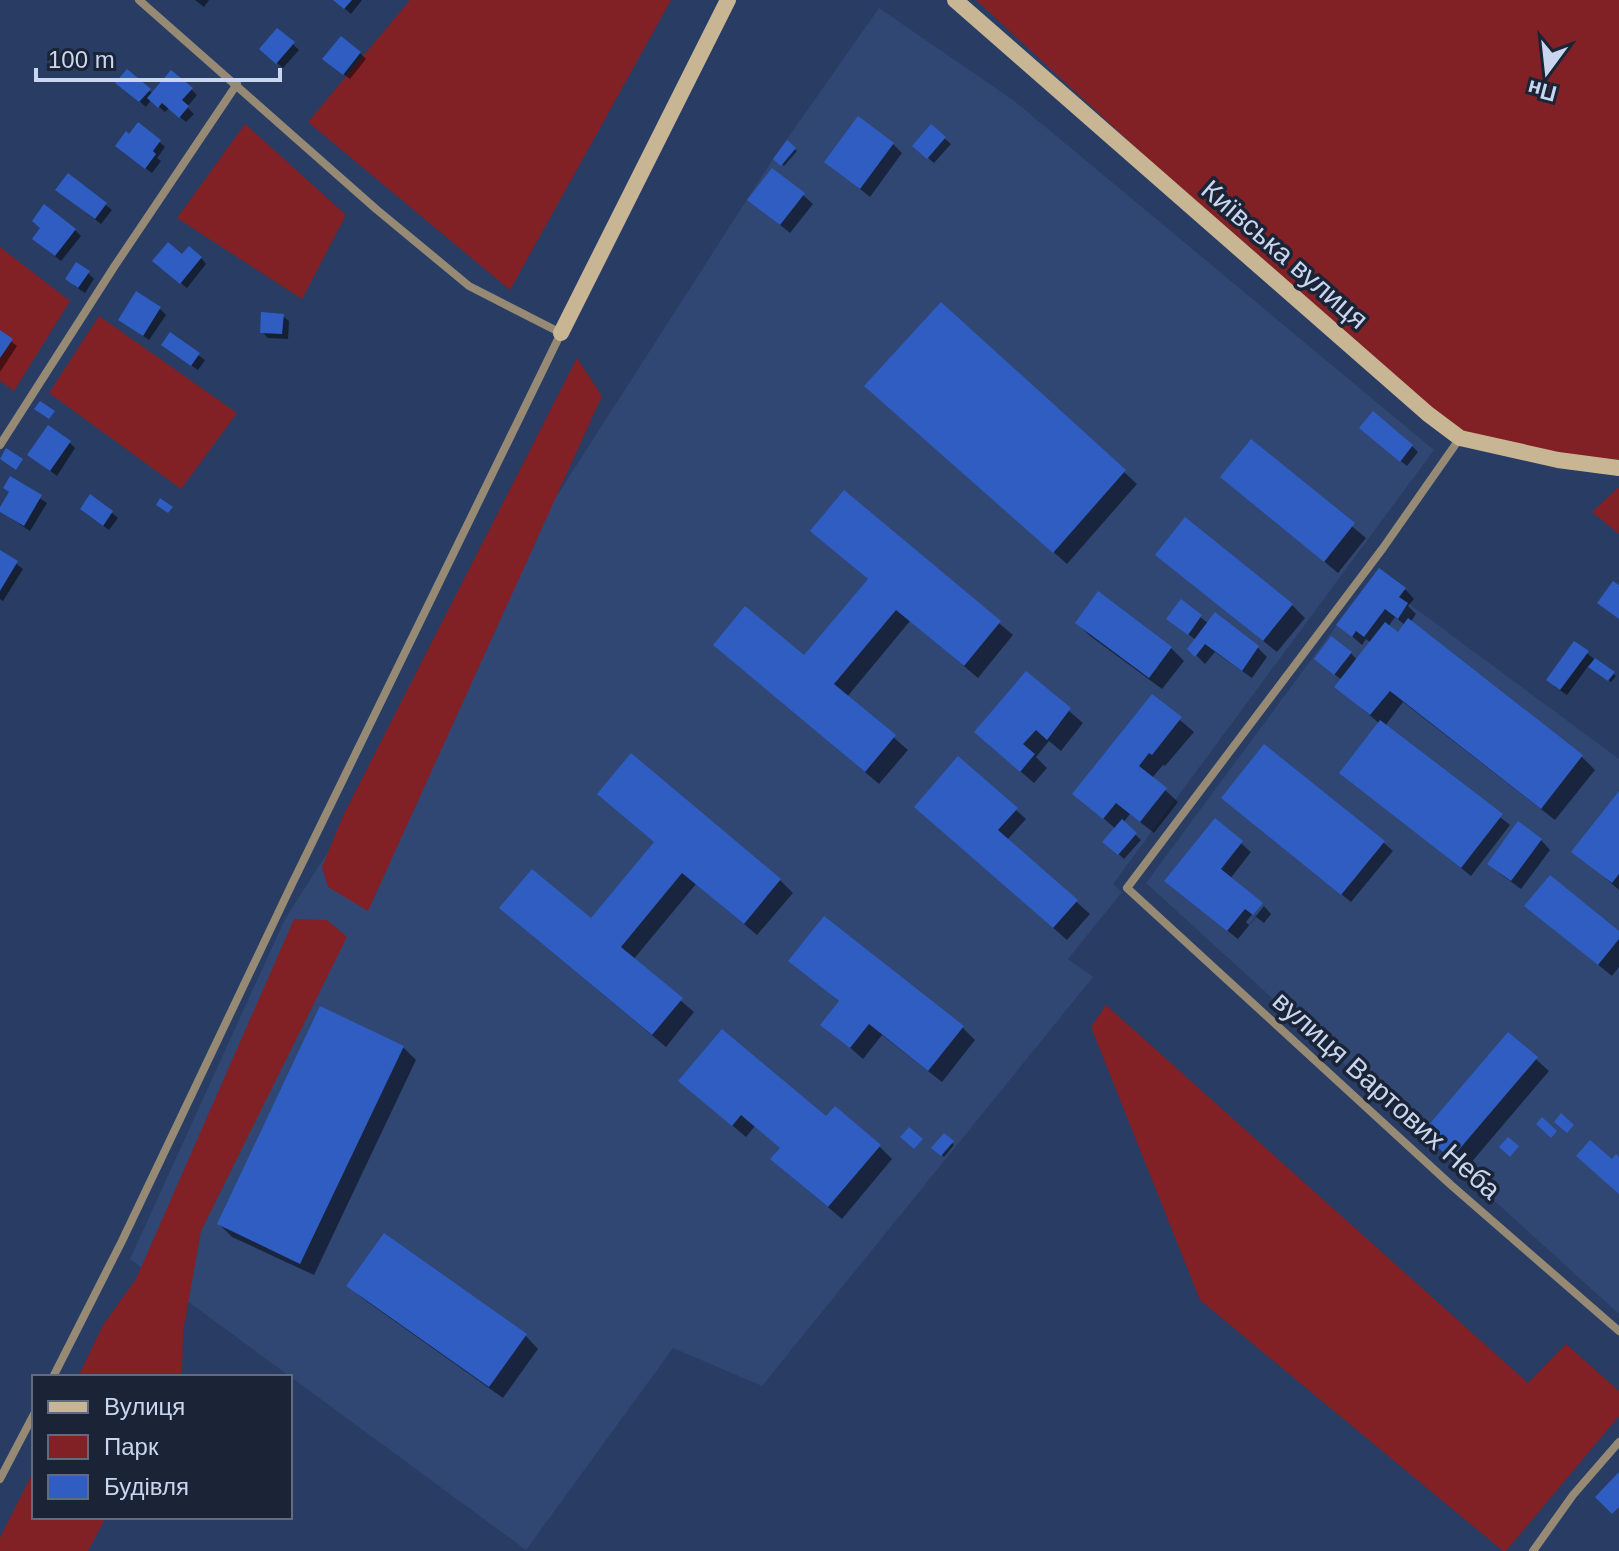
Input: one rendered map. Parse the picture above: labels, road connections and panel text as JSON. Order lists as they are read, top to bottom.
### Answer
{
  "streets": {
    "street": ["Київська вулиця", "вулиця Вартових Неба"]
  },
  "crossings": [
    ["Київська вулиця", "вулиця Вартових Неба"]
  ],
  "legend": ["Вулиця", "Парк", "Будівля"],
  "scale_bar": "100 m",
  "north": "bottom"
}
